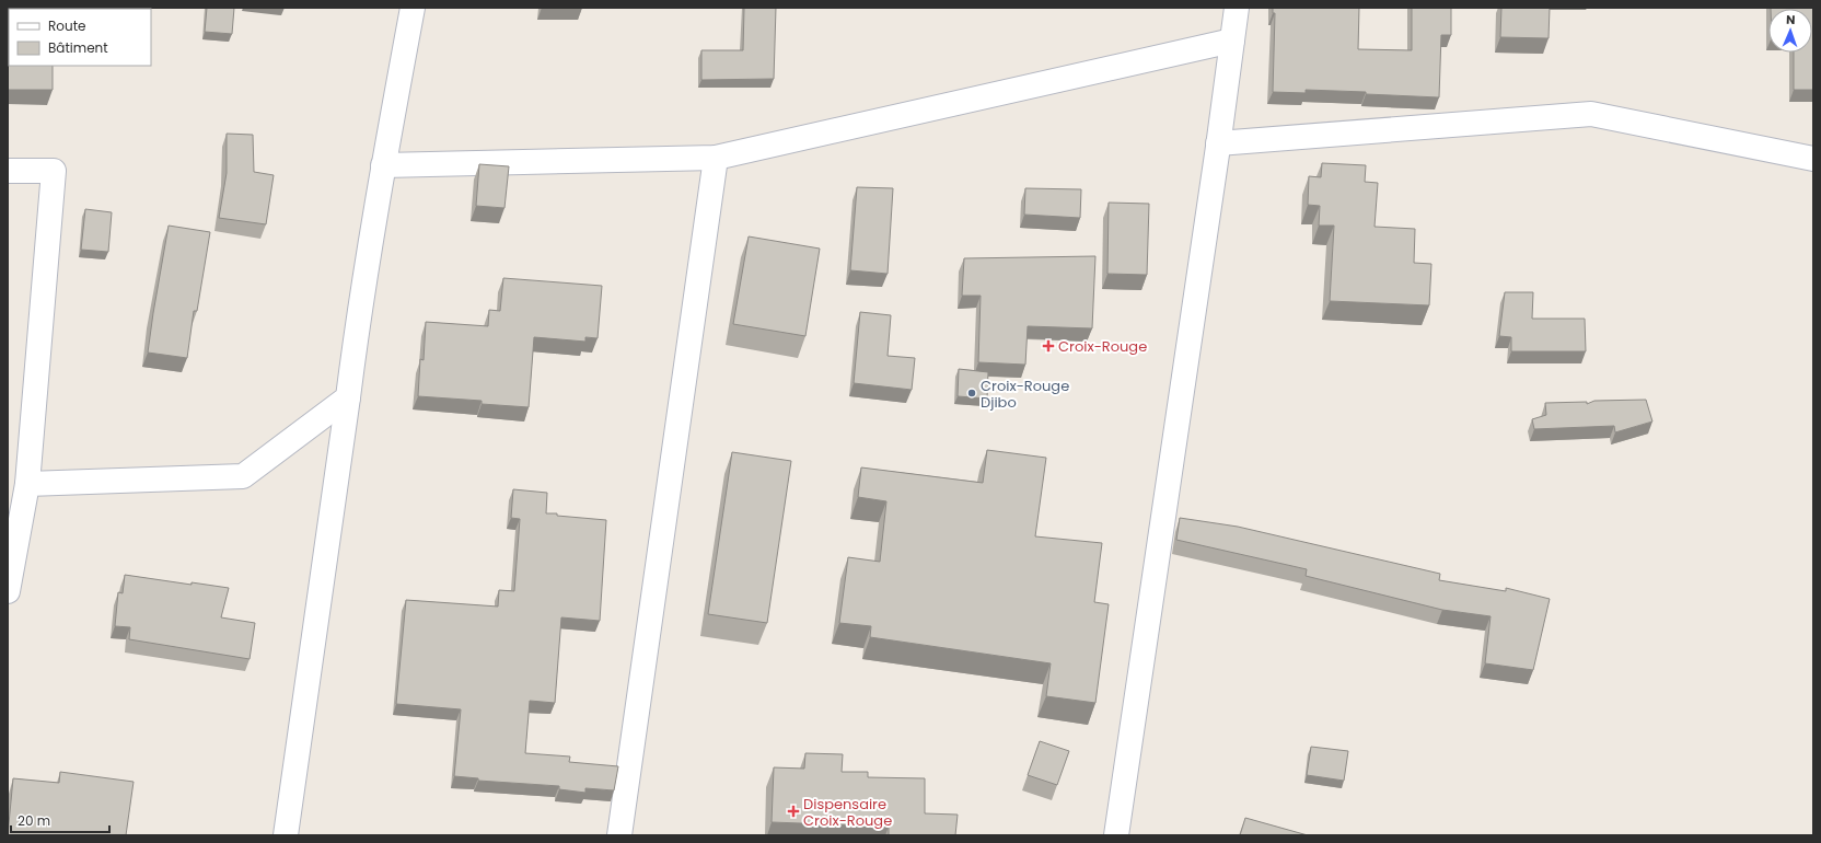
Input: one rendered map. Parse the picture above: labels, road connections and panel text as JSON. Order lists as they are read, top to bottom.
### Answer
{
  "places": {
    "health": ["Croix-Rouge", "Dispensaire Croix-Rouge"],
    "other": ["Croix-Rouge Djibo"]
  },
  "legend": ["Route", "Bâtiment"],
  "scale_bar": "20 m",
  "north": "top"
}
